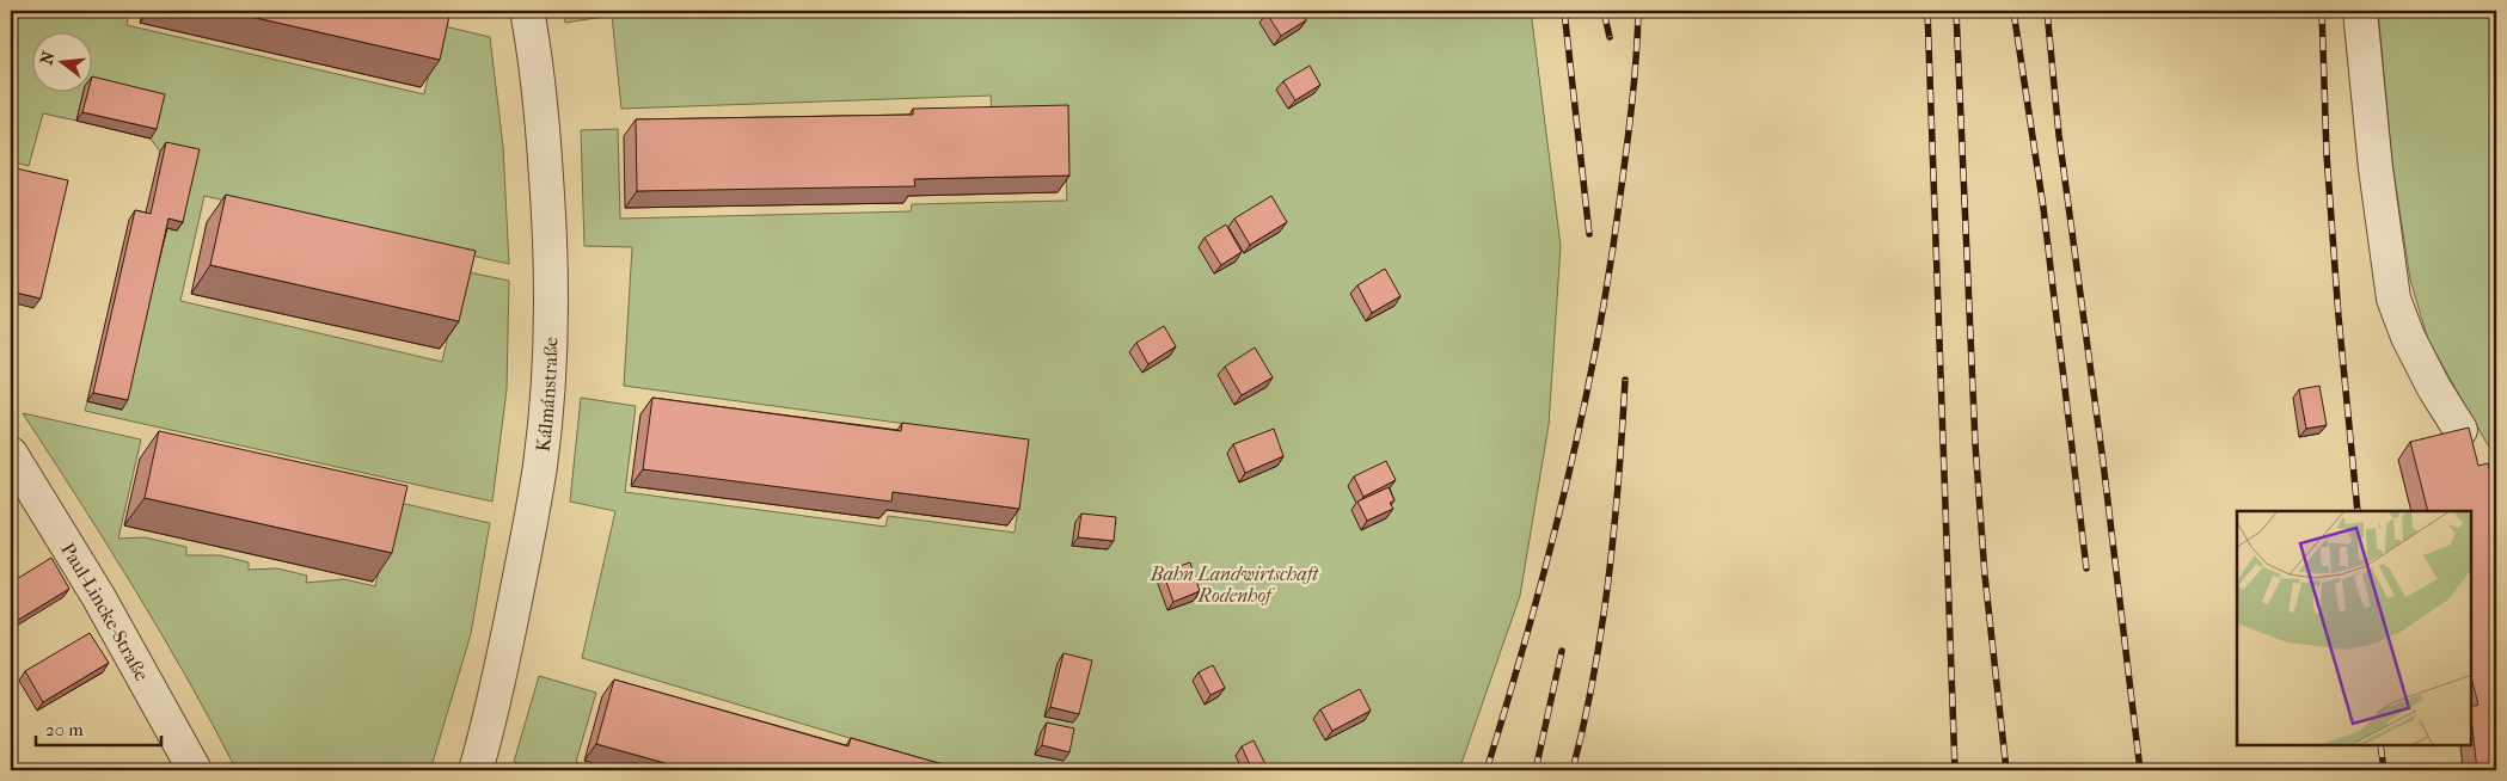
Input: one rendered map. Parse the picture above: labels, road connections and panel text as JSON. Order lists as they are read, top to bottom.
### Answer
{
  "streets": {
    "street": ["Kálmánstraße", "Paul-Lincke-Straße"]
  },
  "parks": ["Bahn Landwirtschaft Rodenhof"],
  "scale_bar": "20 m",
  "north": "left"
}
